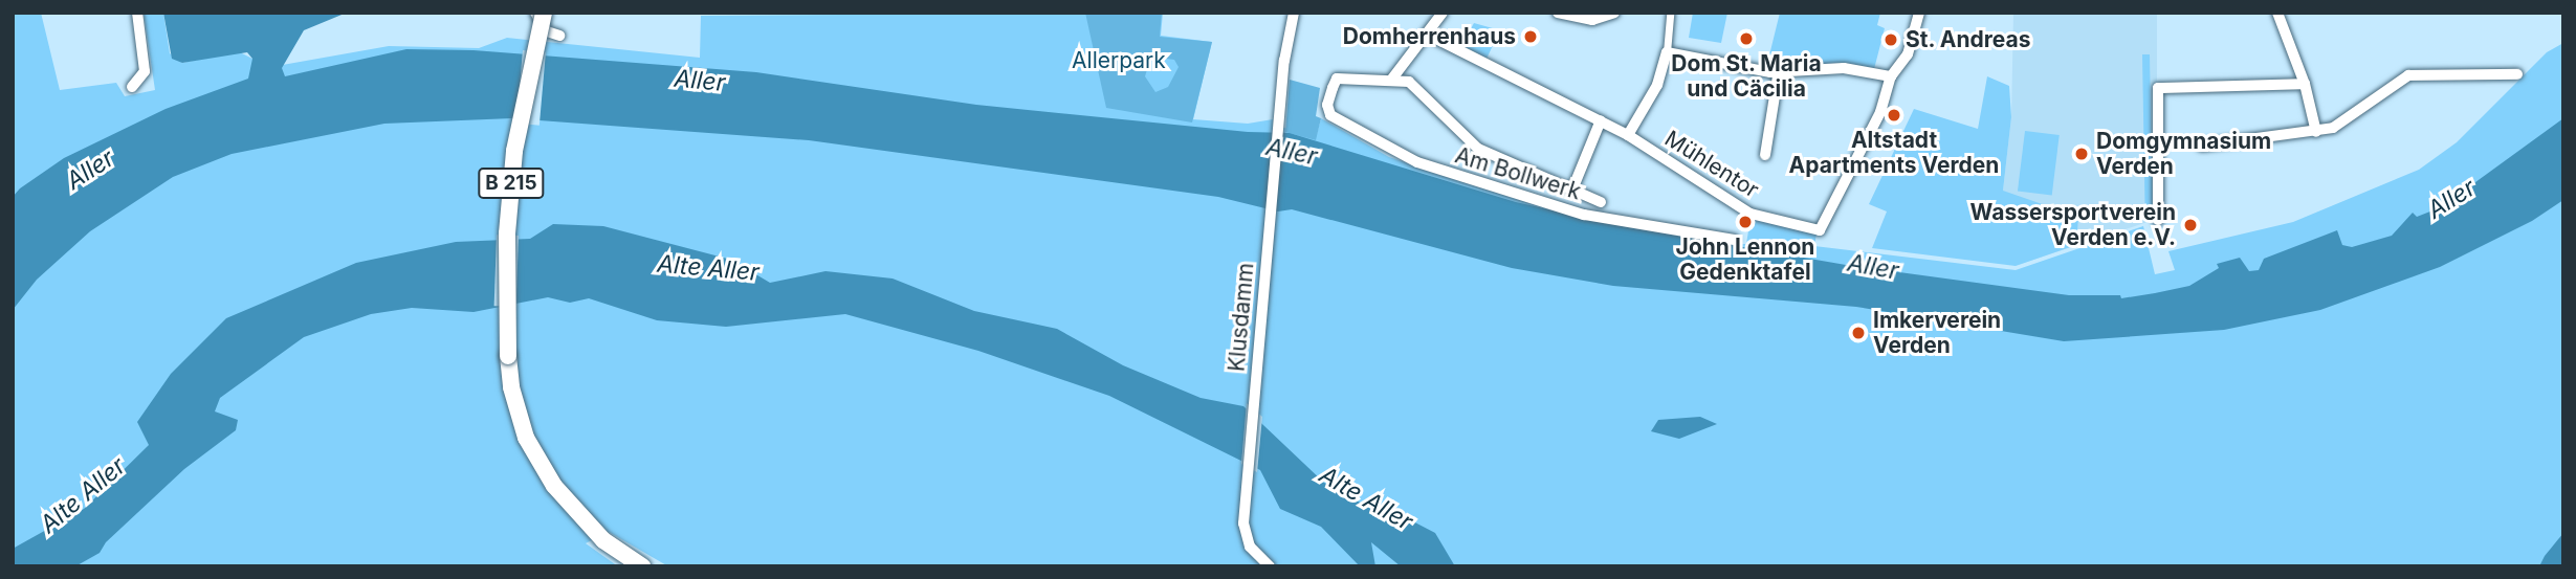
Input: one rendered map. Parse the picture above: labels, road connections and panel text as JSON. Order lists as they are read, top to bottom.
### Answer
{
  "streets": {
    "main road": ["B 215"],
    "street": ["Mühlentor", "Am Bollwerk", "Klusdamm"]
  },
  "water": ["Aller", "Alte Aller"],
  "parks": ["Allerpark"],
  "places": [
    "Domherrenhaus",
    "Dom St. Maria und Cäcilia",
    "St. Andreas",
    "Altstadt Apartments Verden",
    "Domgymnasium Verden",
    "John Lennon Gedenktafel",
    "Wassersportverein Verden e.V.",
    "Imkerverein Verden"
  ]
}
